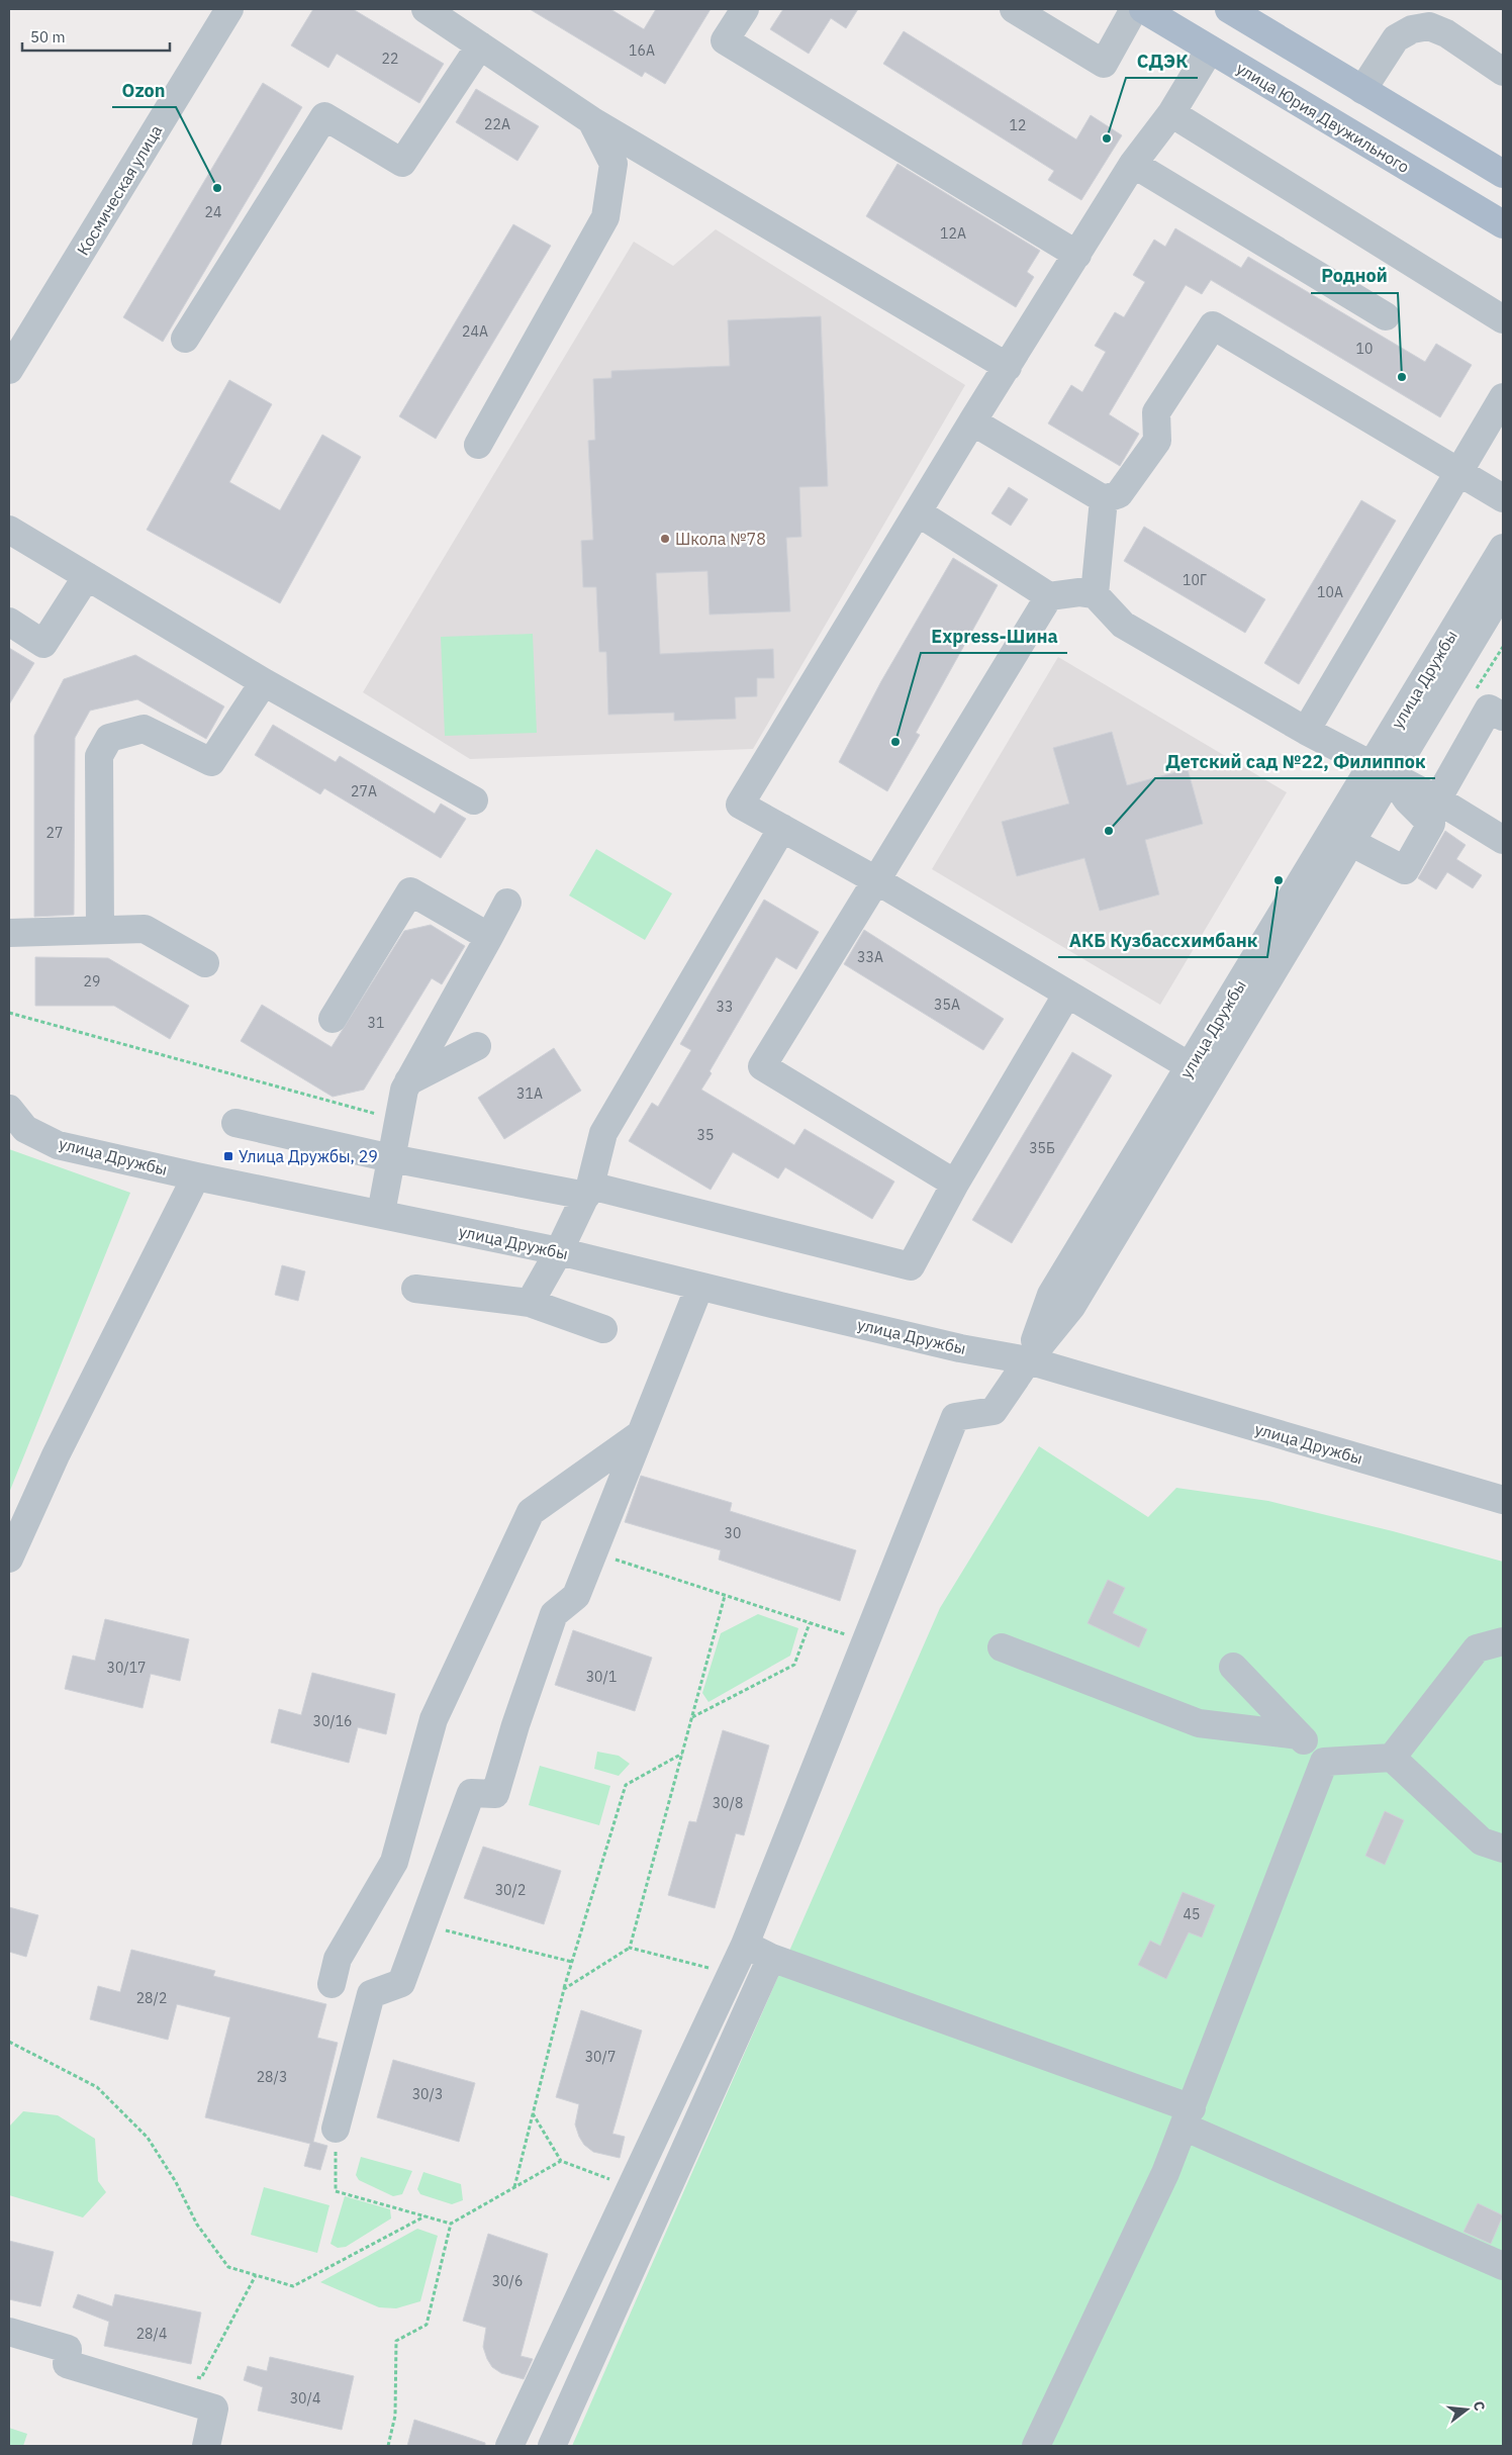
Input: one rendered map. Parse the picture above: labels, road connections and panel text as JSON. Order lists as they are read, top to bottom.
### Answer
{
  "streets": {
    "main road": ["улица Юрия Двужильного"],
    "street": ["Космическая улица", "улица Дружбы"]
  },
  "places": {
    "other": [
      "СДЭК",
      "Ozon",
      "Родной",
      "Школа №78",
      "Express-Шина",
      "Детский сад №22, Филиппок",
      "АКБ Кузбассхимбанк"
    ],
    "transit": ["Улица Дружбы, 29"]
  },
  "house_numbers": [
    "16А",
    "22",
    "22А",
    "12",
    "24",
    "12А",
    "24А",
    "10",
    "10Г",
    "10А",
    "27А",
    "27",
    "33А",
    "29",
    "35А",
    "33",
    "31",
    "31А",
    "35",
    "35Б",
    "30",
    "30/17",
    "30/1",
    "30/16",
    "30/8",
    "30/2",
    "45",
    "28/2",
    "30/7",
    "28/3",
    "30/3",
    "30/6",
    "28/4",
    "30/4"
  ],
  "scale_bar": "50 m",
  "north": "right"
}
